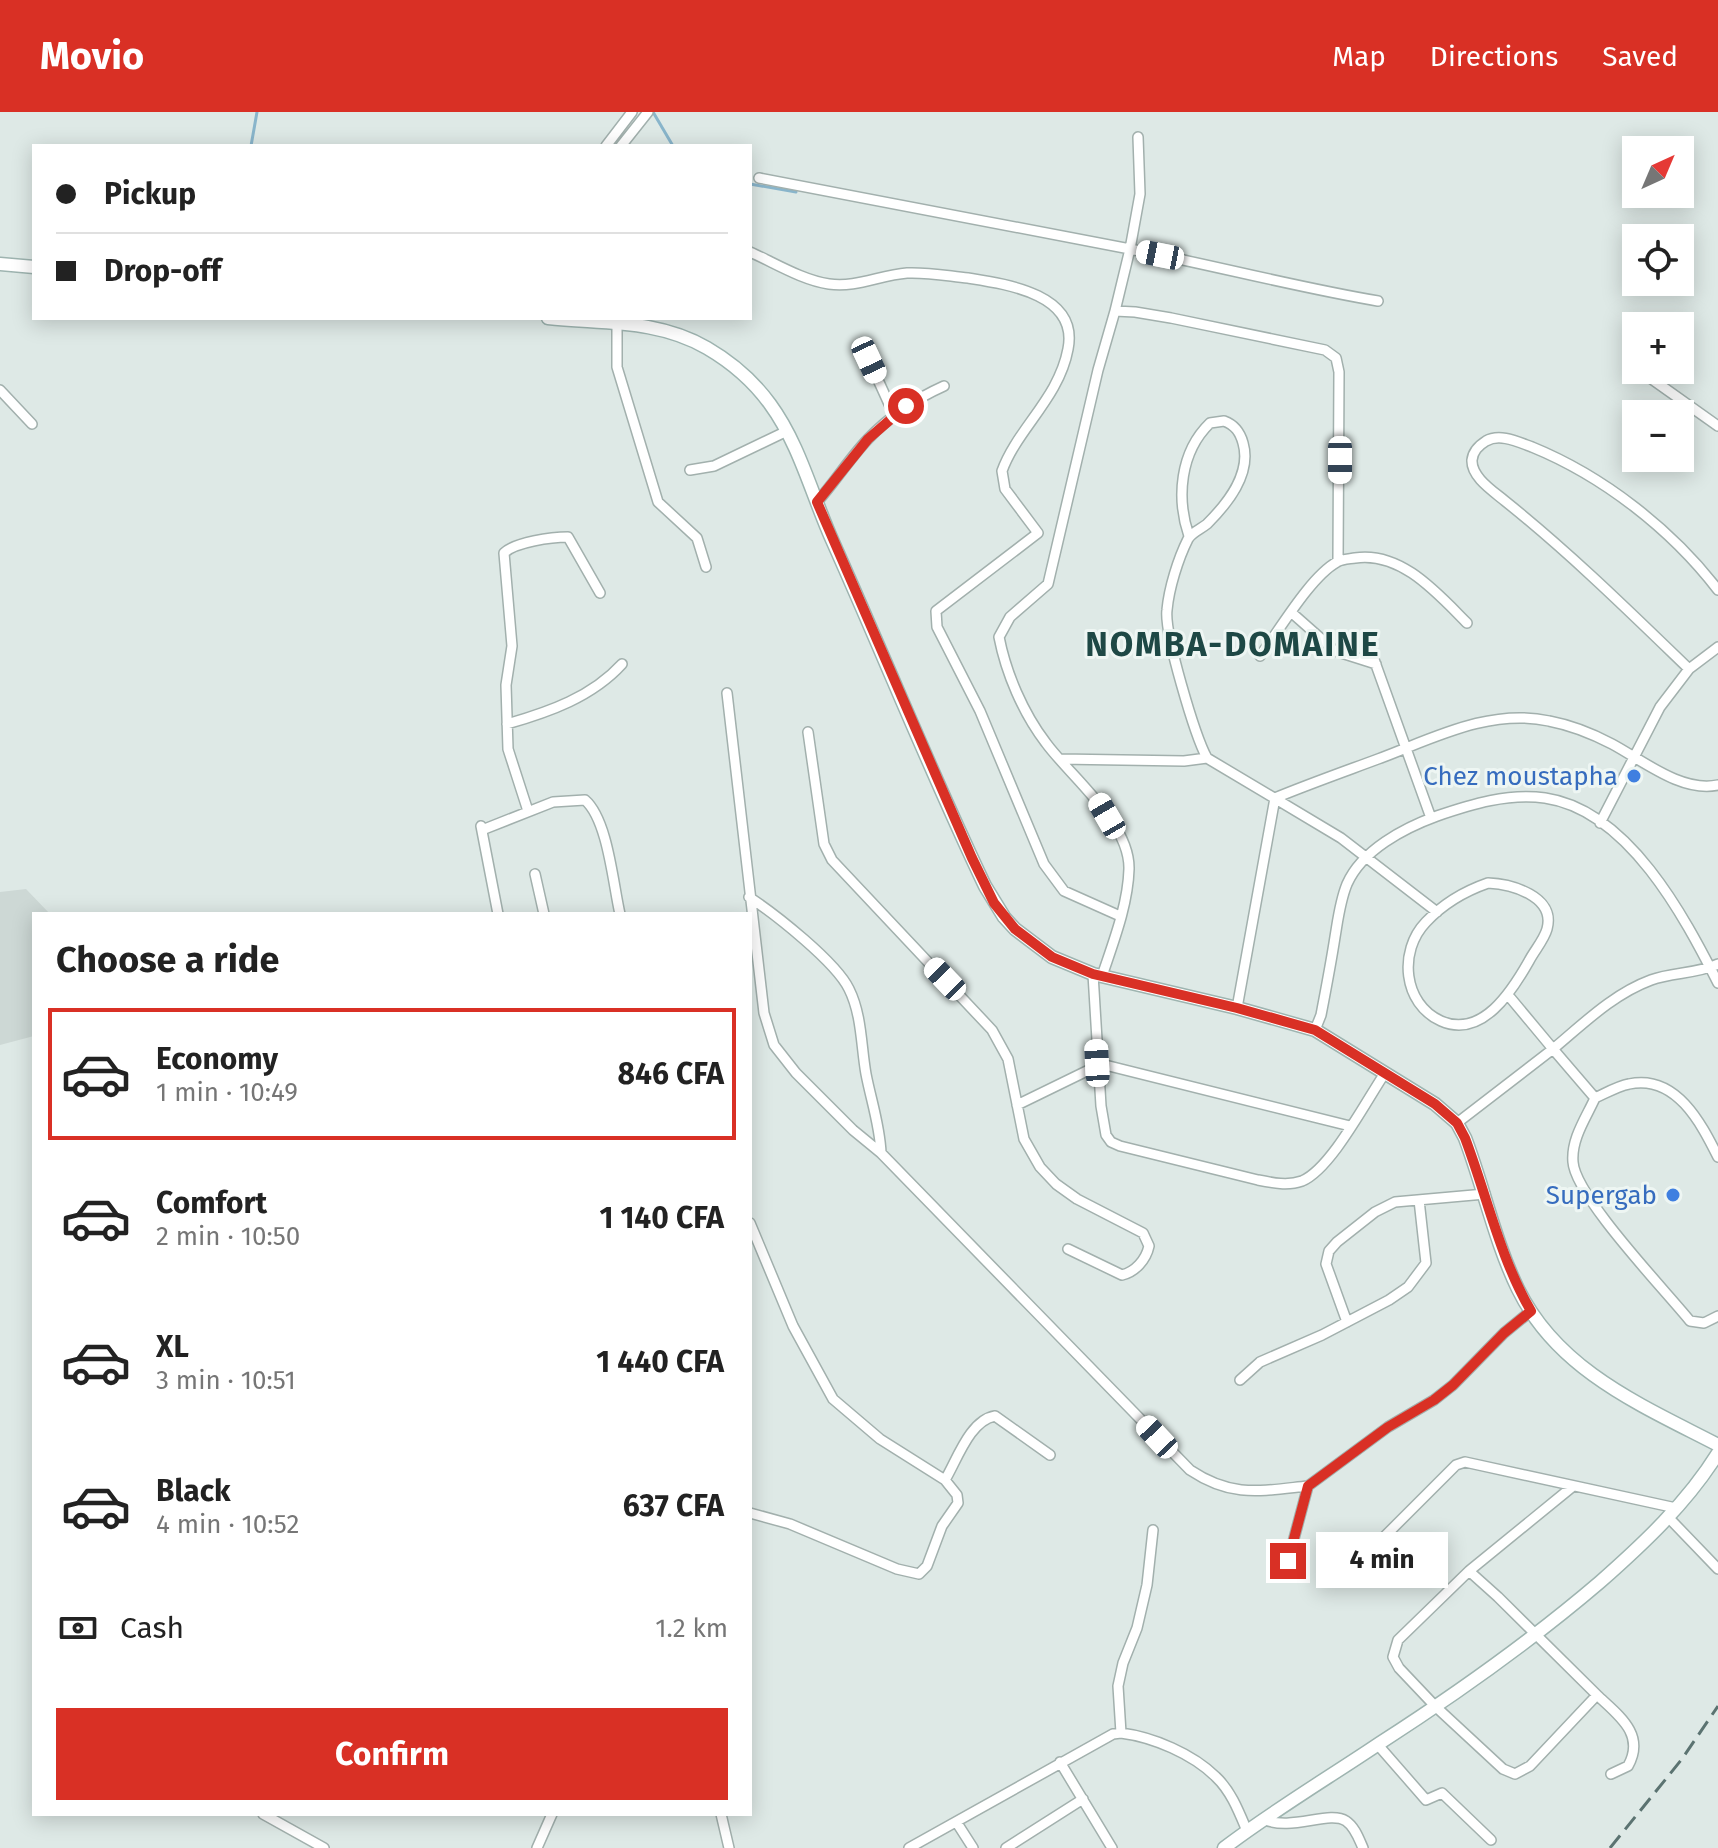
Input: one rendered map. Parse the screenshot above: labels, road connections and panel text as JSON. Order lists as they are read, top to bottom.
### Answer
{
  "districts": ["NOMBA-DOMAINE"],
  "places": ["Chez moustapha", "Supergab"],
  "north": "top right",
  "page": {
    "header": "Movio",
    "nav": ["Map", "Directions", "Saved"],
    "map_buttons": ["+", "−"],
    "banner": ["Pickup", "Drop-off"],
    "heading": "Choose a ride",
    "list": [
      {
        "name": "Economy",
        "note": "1 min · 10:49",
        "value": "846 CFA"
      },
      {
        "name": "Comfort",
        "note": "2 min · 10:50",
        "value": "1 140 CFA"
      },
      {
        "name": "XL",
        "note": "3 min · 10:51",
        "value": "1 440 CFA"
      },
      {
        "name": "Black",
        "note": "4 min · 10:52",
        "value": "637 CFA"
      }
    ],
    "bubble": "4 min",
    "pay": ["Cash", "1.2 km"],
    "buttons": "Confirm"
  }
}
